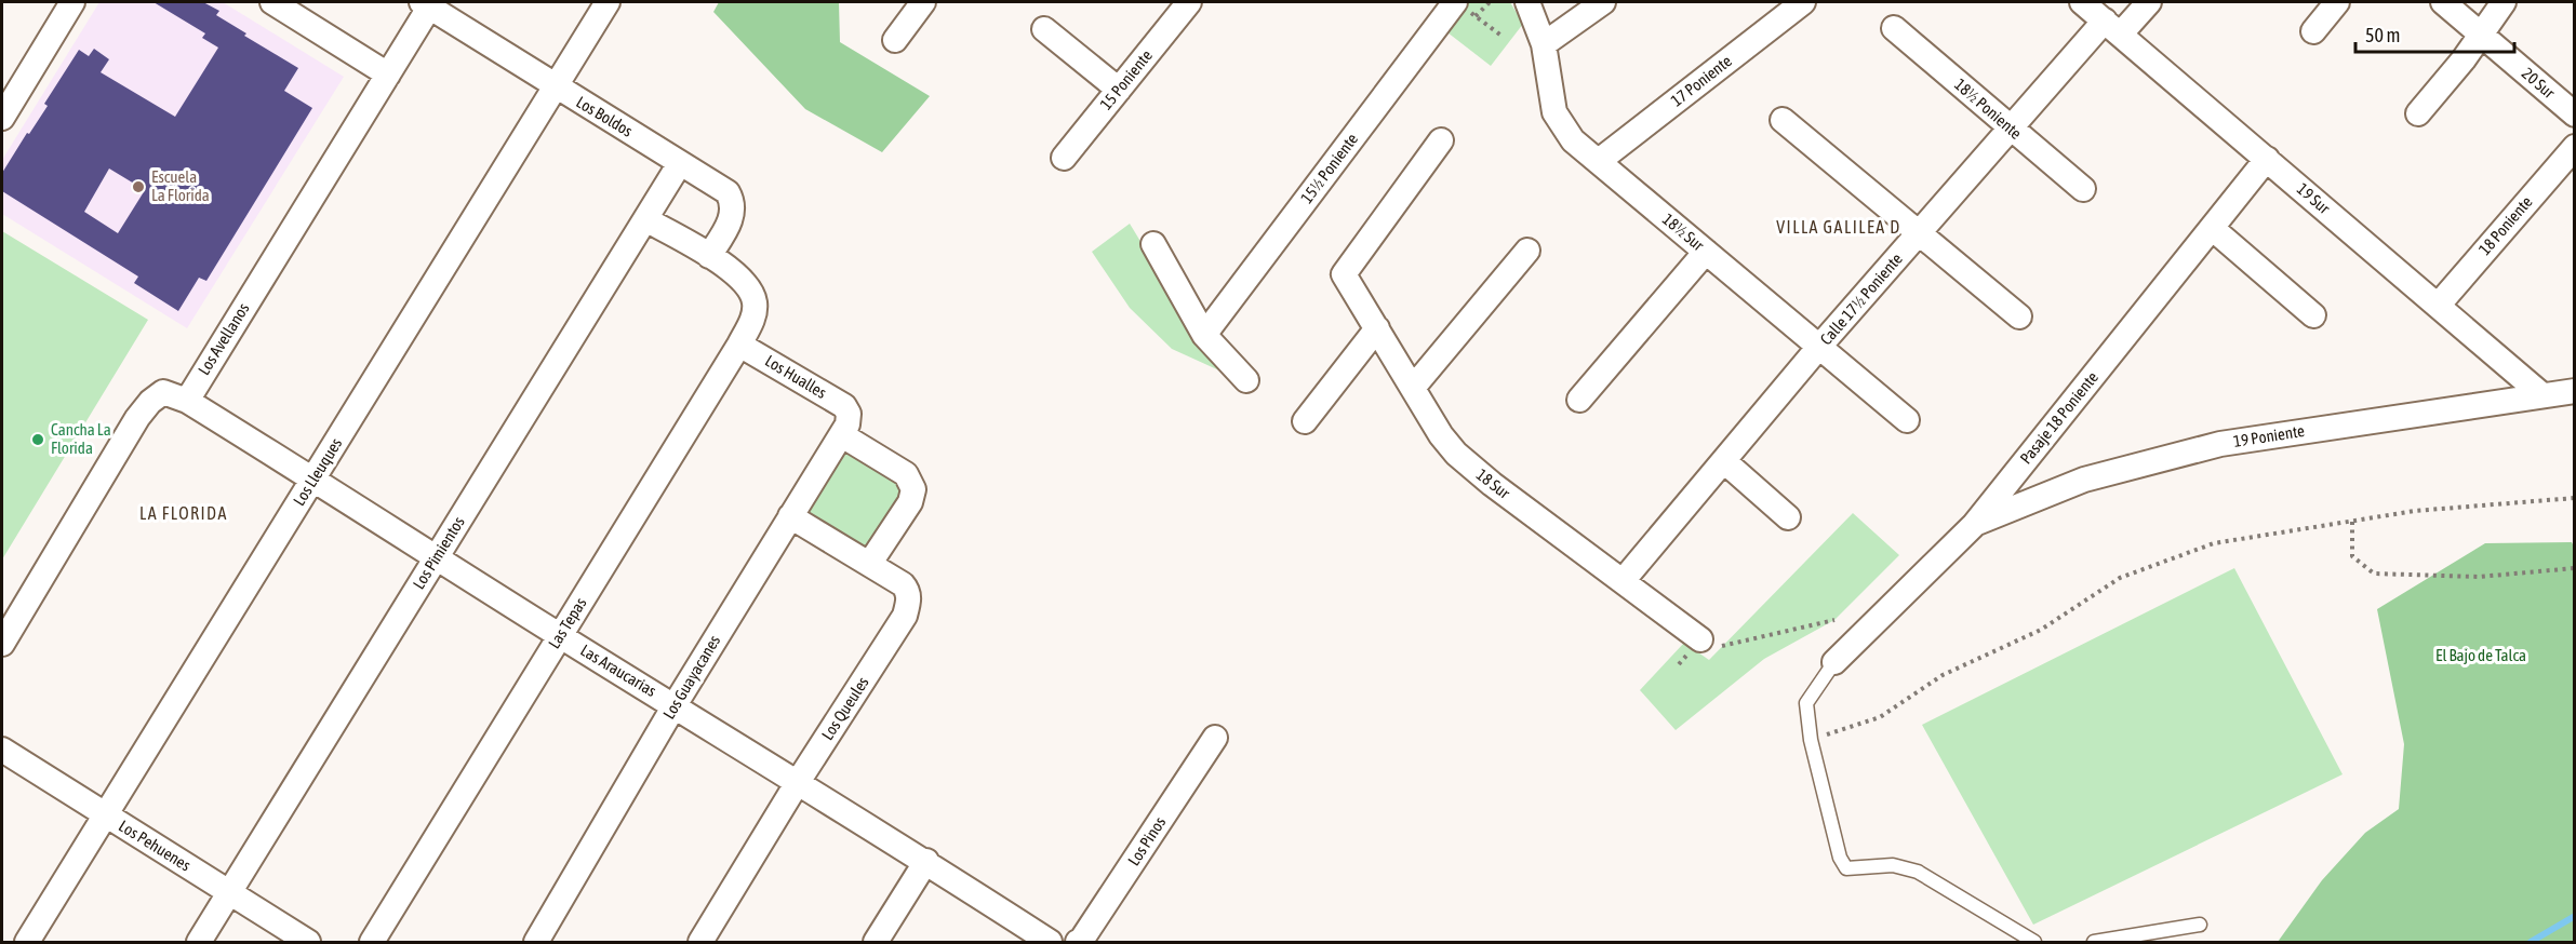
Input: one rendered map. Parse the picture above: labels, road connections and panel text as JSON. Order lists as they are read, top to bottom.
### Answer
{
  "streets": {
    "street": [
      "15 Poniente",
      "17 Poniente",
      "20 Sur",
      "18½ Poniente",
      "Los Boldos",
      "15½ Poniente",
      "19 Sur",
      "18 Poniente",
      "18½ Sur",
      "Calle 17½ Poniente",
      "Los Avellanos",
      "Los Hualles",
      "Pasaje 18 Poniente",
      "19 Poniente",
      "Los Lleuques",
      "18 Sur",
      "Los Pimientos",
      "Las Tepas",
      "Las Araucarias",
      "Los Guayacanes",
      "Los Queules",
      "Los Pinos",
      "Los Pehuenes"
    ]
  },
  "crossings": [
    ["17 Poniente", "18½ Sur"],
    ["18½ Poniente", "Calle 17½ Poniente"],
    ["Los Boldos", "Los Avellanos"],
    ["Los Boldos", "Los Lleuques"],
    ["Los Boldos", "Los Pimientos"],
    ["Los Boldos", "Las Tepas"],
    ["19 Sur", "18 Poniente"],
    ["19 Sur", "Calle 17½ Poniente"],
    ["19 Sur", "Pasaje 18 Poniente"],
    ["19 Sur", "19 Poniente"],
    ["18½ Sur", "Calle 17½ Poniente"],
    ["Calle 17½ Poniente", "18 Sur"],
    ["Los Avellanos", "Las Araucarias"],
    ["Los Hualles", "Las Tepas"],
    ["Los Hualles", "Los Guayacanes"],
    ["Los Hualles", "Los Queules"],
    ["Pasaje 18 Poniente", "19 Poniente"],
    ["Los Lleuques", "Las Araucarias"],
    ["Los Lleuques", "Los Pehuenes"],
    ["Los Pimientos", "Las Araucarias"],
    ["Los Pimientos", "Los Pehuenes"],
    ["Las Tepas", "Las Araucarias"],
    ["Las Araucarias", "Los Guayacanes"],
    ["Las Araucarias", "Los Queules"],
    ["Los Guayacanes", "Los Queules"]
  ],
  "districts": ["VILLA GALILEA D", "LA FLORIDA"],
  "parks": ["El Bajo de Talca"],
  "places": ["Escuela La Florida", "Cancha La Florida"],
  "scale_bar": "50 m"
}
